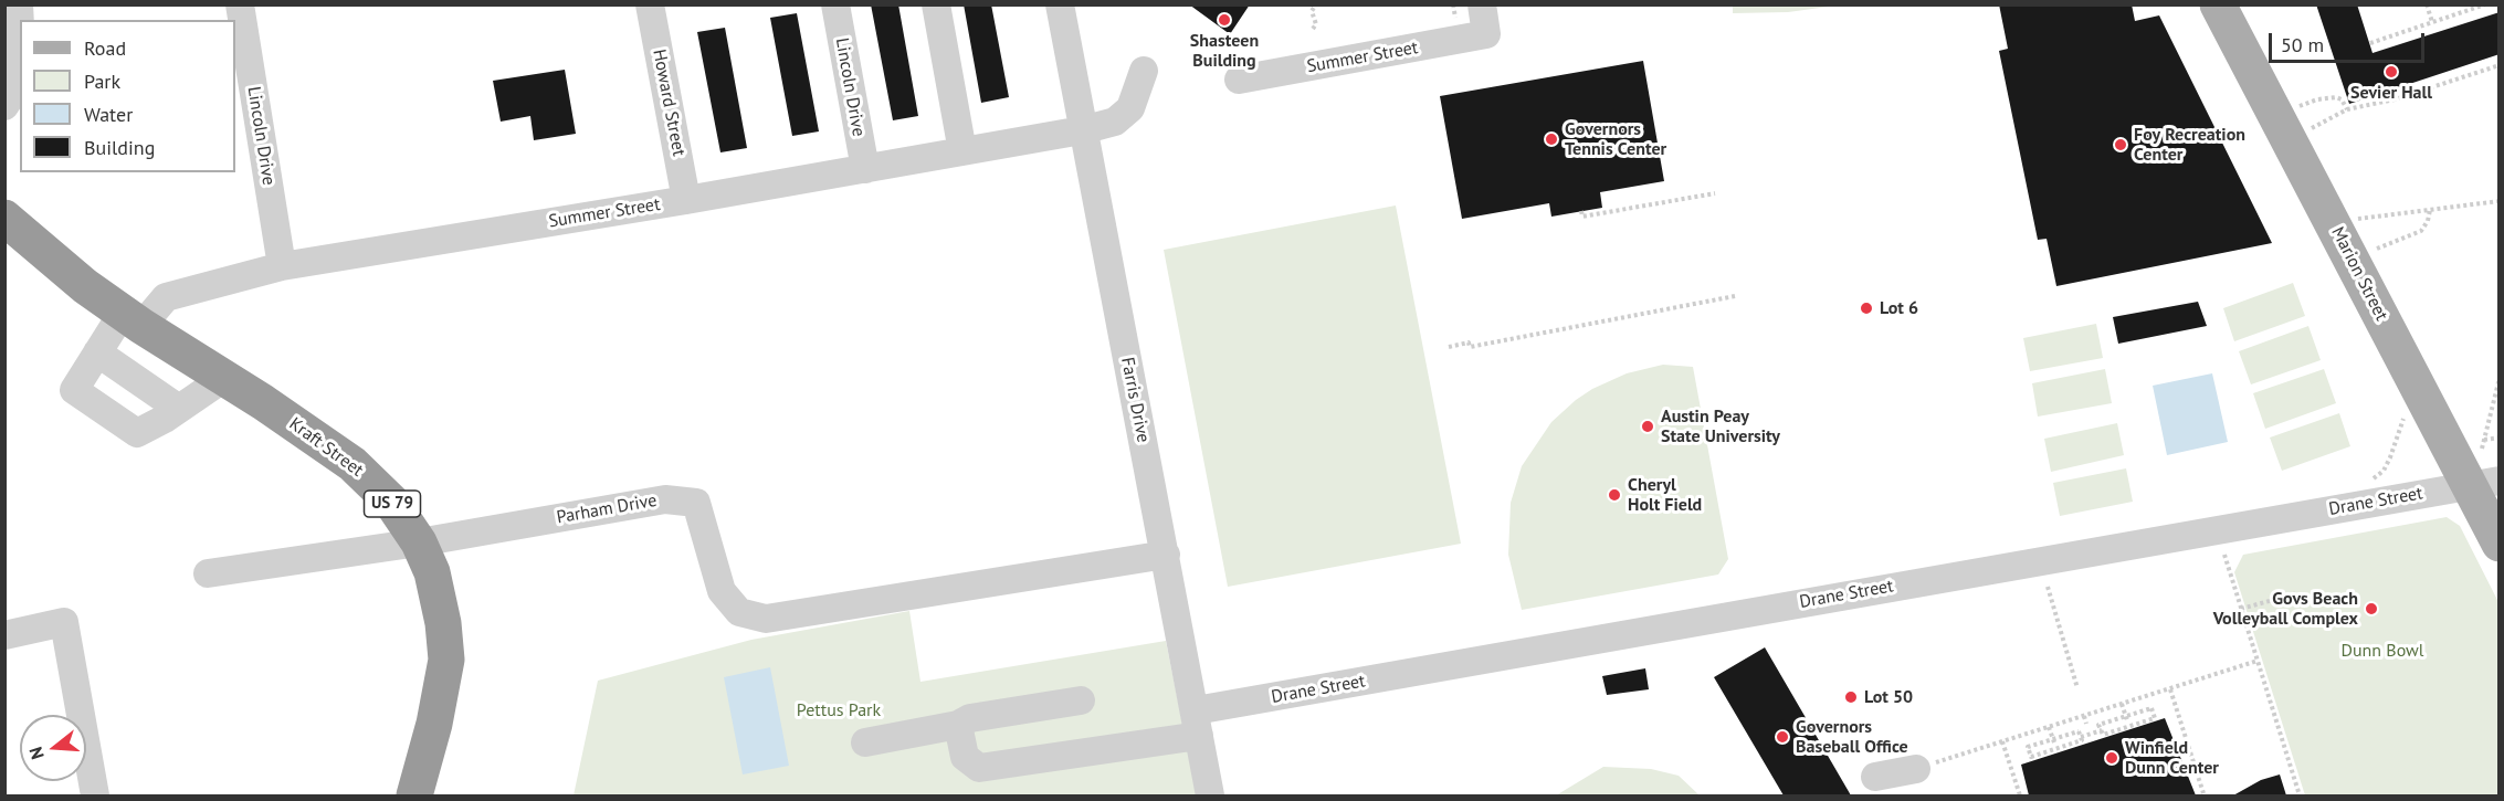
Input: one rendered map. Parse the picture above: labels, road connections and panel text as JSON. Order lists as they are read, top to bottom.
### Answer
{
  "streets": {
    "highway": ["Kraft Street", "US 79"],
    "main road": ["Marion Street"],
    "street": [
      "Summer Street",
      "Lincoln Drive",
      "Howard Street",
      "Farris Drive",
      "Drane Street",
      "Parham Drive"
    ]
  },
  "crossings": [
    ["Summer Street", "Lincoln Drive"],
    ["Summer Street", "Howard Street"],
    ["Summer Street", "Farris Drive"],
    ["Summer Street", "Kraft Street"],
    ["Marion Street", "Drane Street"],
    ["Farris Drive", "Drane Street"],
    ["Farris Drive", "Parham Drive"],
    ["Kraft Street", "Parham Drive"]
  ],
  "parks": ["Dunn Bowl", "Pettus Park"],
  "places": [
    "Shasteen Building",
    "Sevier Hall",
    "Governors Tennis Center",
    "Foy Recreation Center",
    "Lot 6",
    "Austin Peay State University",
    "Cheryl Holt Field",
    "Govs Beach Volleyball Complex",
    "Lot 50",
    "Governors Baseball Office",
    "Winfield Dunn Center"
  ],
  "legend": [
    "Road",
    "Park",
    "Water",
    "Building"
  ],
  "scale_bar": "50 m",
  "north": "left"
}
